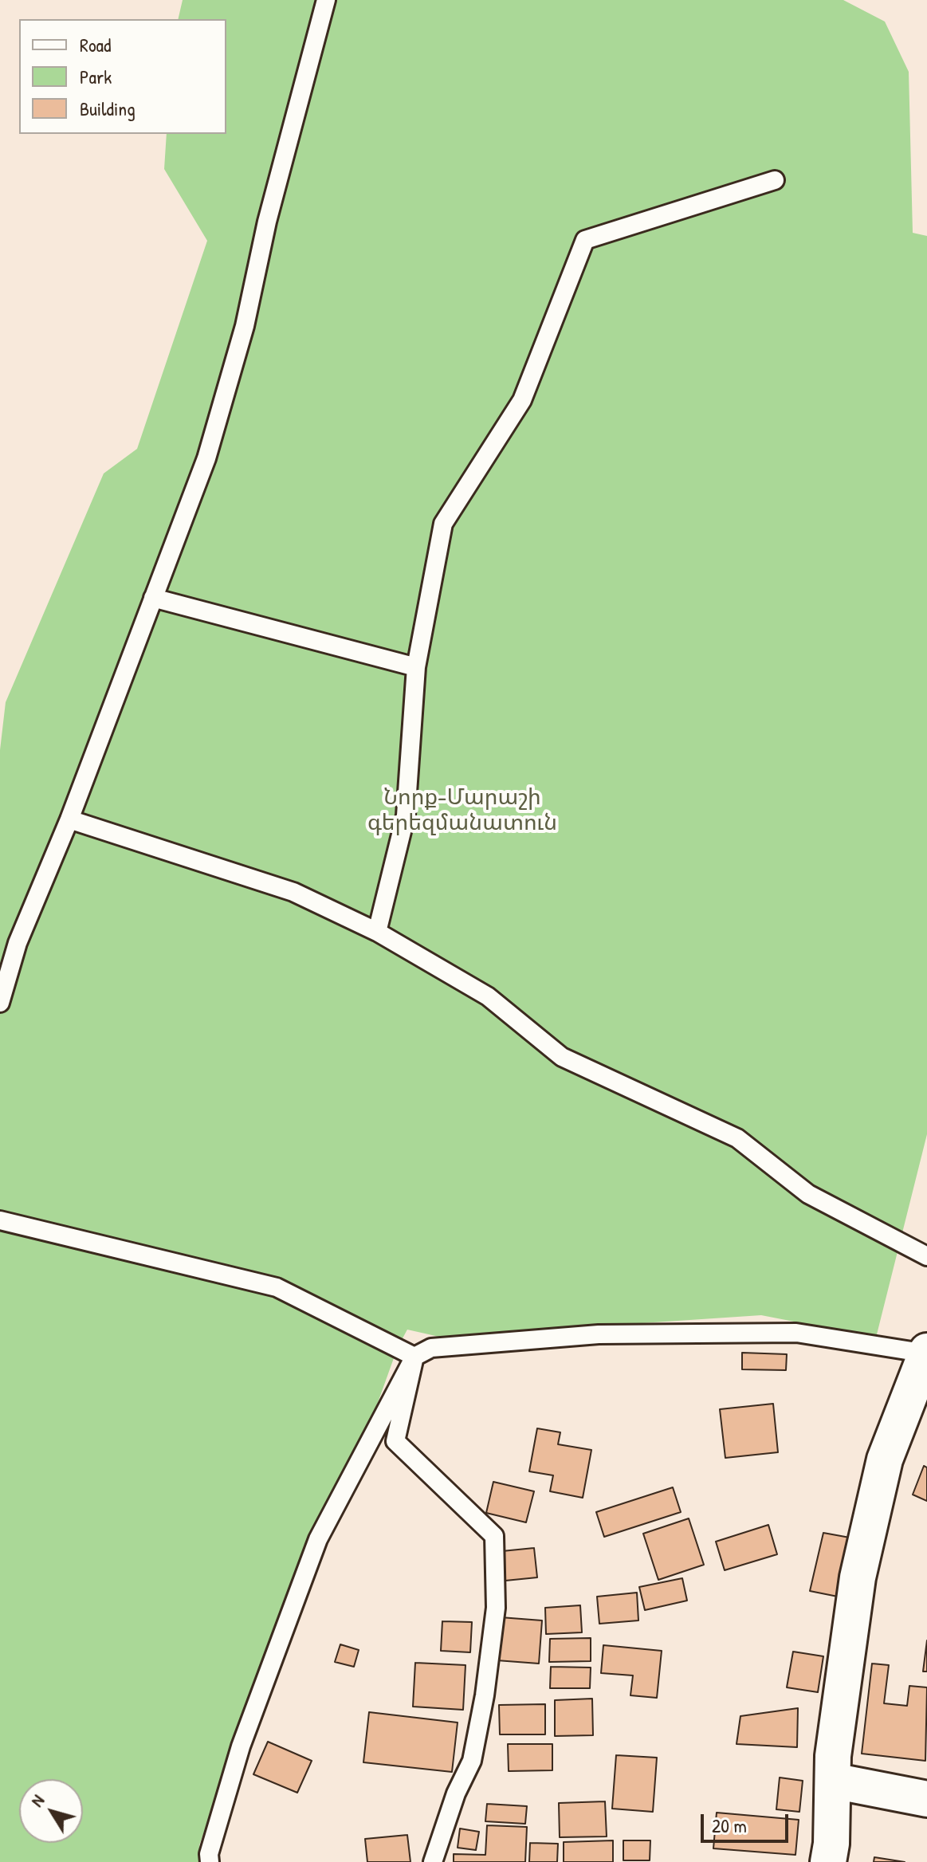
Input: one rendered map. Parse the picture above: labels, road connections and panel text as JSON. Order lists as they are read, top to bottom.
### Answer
{
  "parks": ["Նորք-Մարաշի գերեզմանատուն"],
  "legend": ["Road", "Park", "Building"],
  "scale_bar": "20 m",
  "north": "top left"
}
